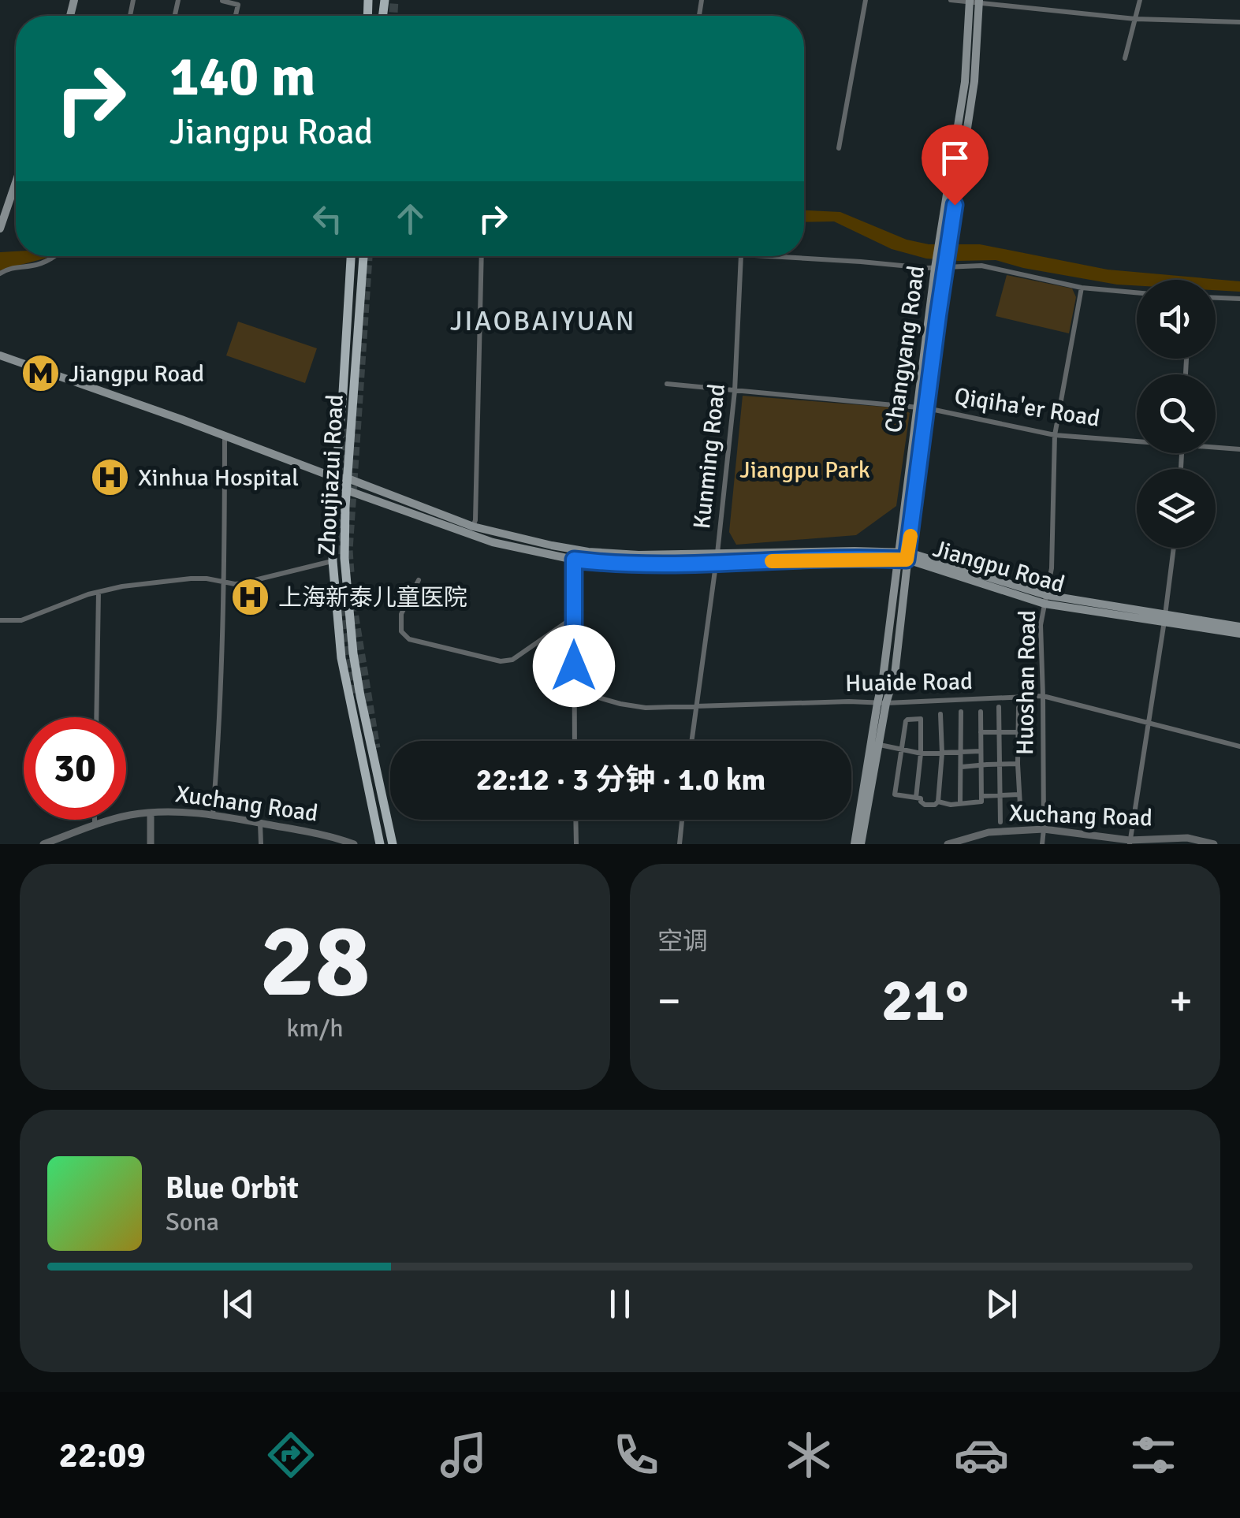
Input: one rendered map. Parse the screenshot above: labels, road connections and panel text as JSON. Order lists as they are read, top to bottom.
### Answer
{
  "streets": {
    "main road": ["Changyang Road", "Zhoujiazui Road", "Jiangpu Road"],
    "street": [
      "Qiqiha'er Road",
      "Kunming Road",
      "Huaide Road",
      "Huoshan Road",
      "Xuchang Road"
    ]
  },
  "crossings": [
    ["Changyang Road", "Qiqiha'er Road"],
    ["Changyang Road", "Jiangpu Road"],
    ["Changyang Road", "Huaide Road"],
    ["Qiqiha'er Road", "Kunming Road"],
    ["Qiqiha'er Road", "Huoshan Road"],
    ["Kunming Road", "Jiangpu Road"],
    ["Kunming Road", "Huaide Road"],
    ["Zhoujiazui Road", "Jiangpu Road"],
    ["Jiangpu Road", "Huoshan Road"],
    ["Huaide Road", "Huoshan Road"],
    ["Huoshan Road", "Xuchang Road"]
  ],
  "districts": ["JIAOBAIYUAN"],
  "parks": ["Jiangpu Park"],
  "places": {
    "metro station": ["Jiangpu Road"],
    "hospital": ["Xinhua Hospital", "上海新泰儿童医院"]
  },
  "page": {
    "turn": ["140 m", "Jiangpu Road"],
    "limit": "30",
    "trip": "22:12 · 3 分钟 · 1.0 km",
    "tile": [
      ["28", "km/h"],
      "空调"
    ],
    "heat": ["−", "21°", "+"],
    "song": ["Blue Orbit", "Sona"],
    "tabs": "22:09"
  }
}
